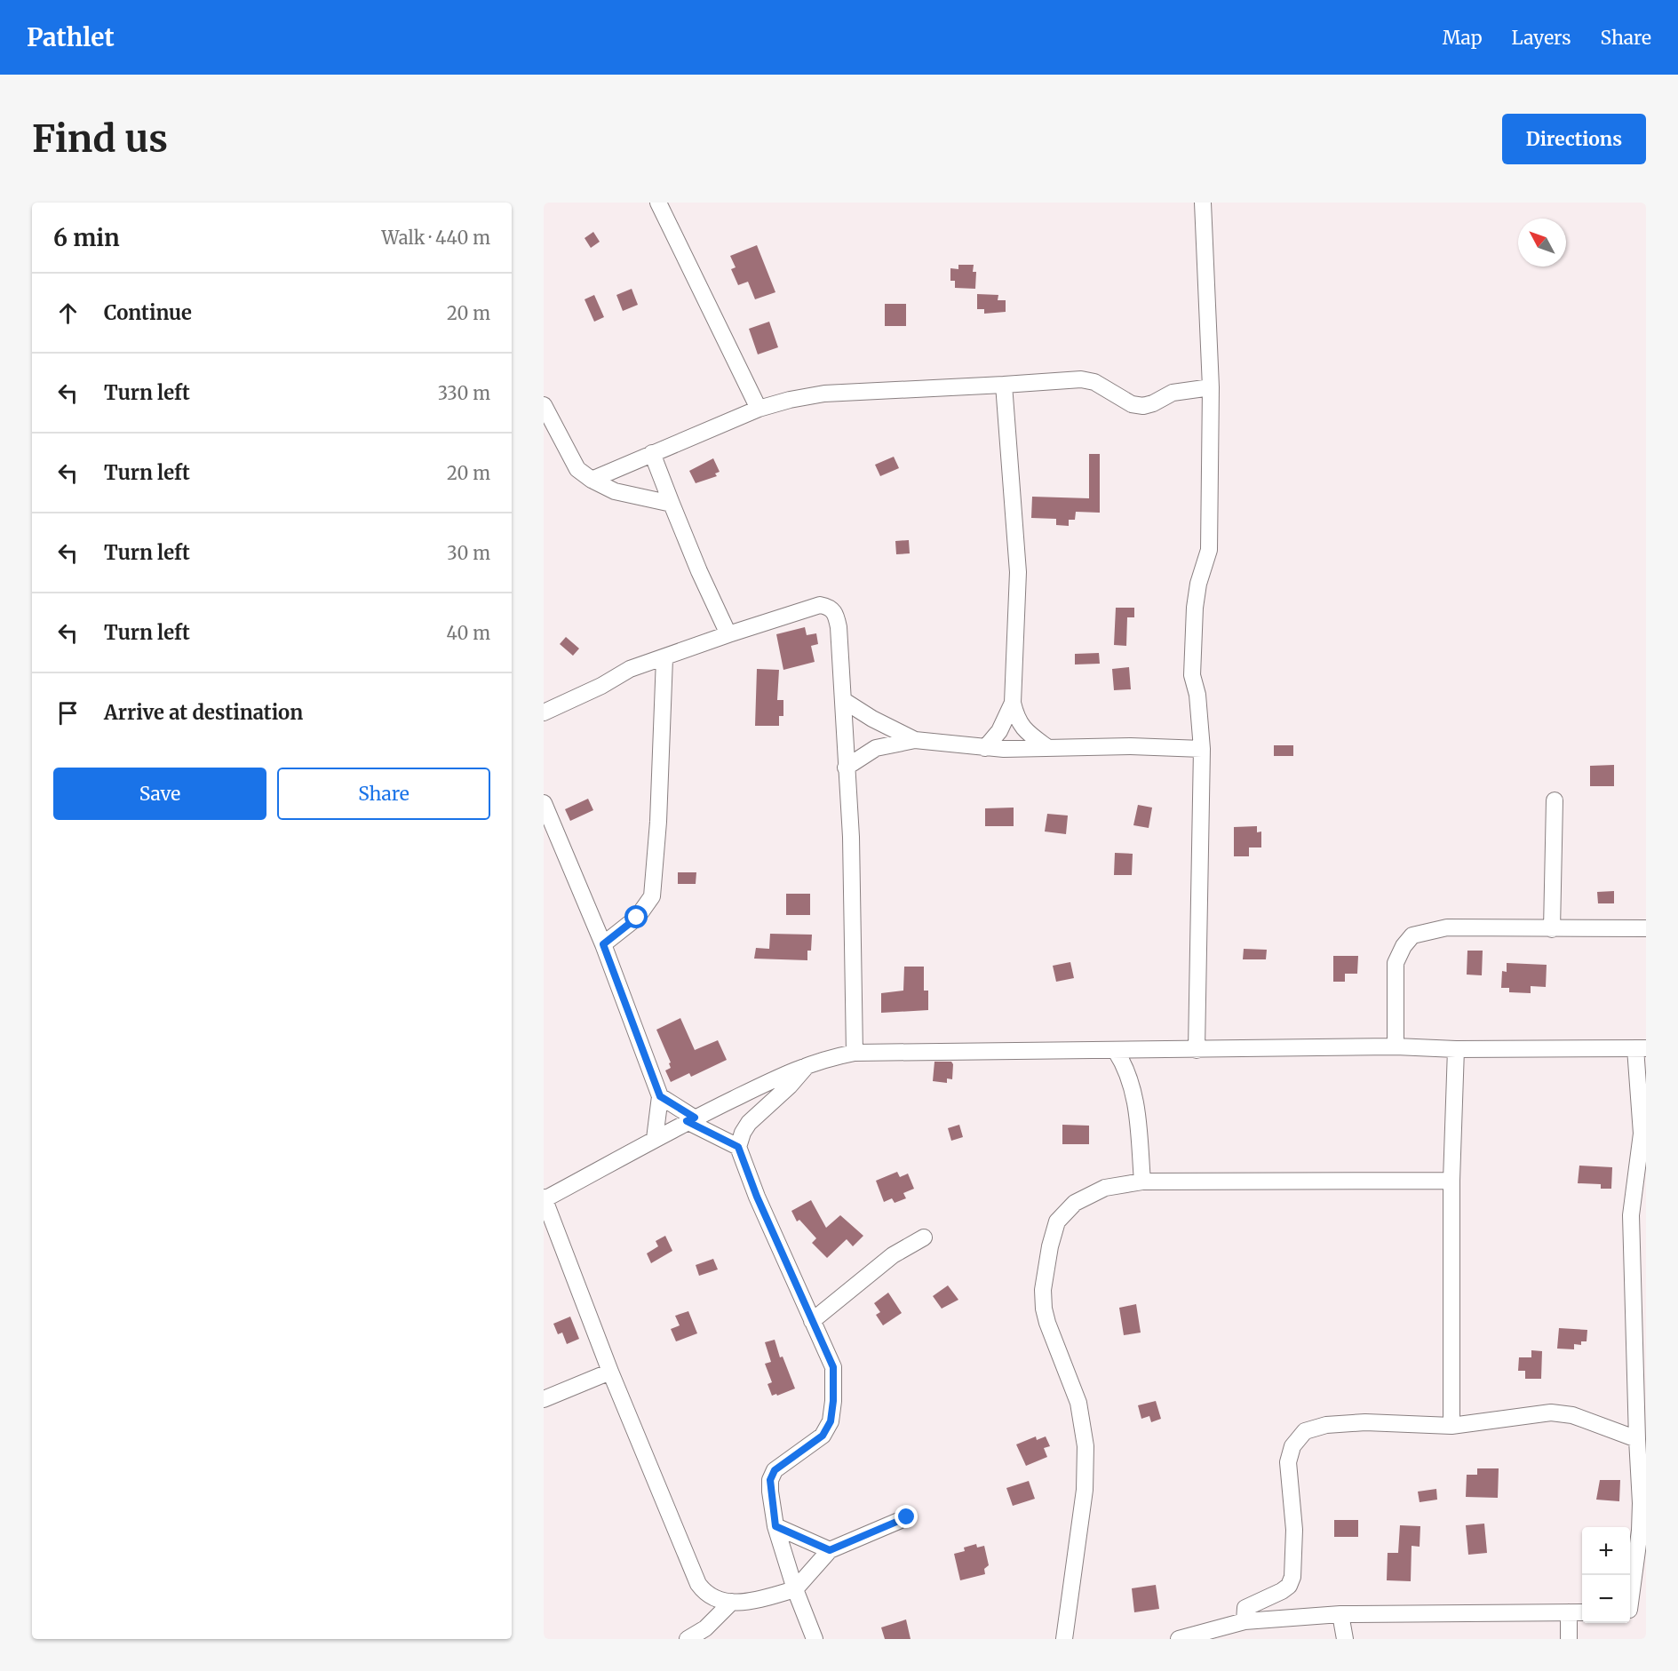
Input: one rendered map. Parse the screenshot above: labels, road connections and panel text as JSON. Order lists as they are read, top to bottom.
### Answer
{
  "north": "top left",
  "page": {
    "header": "Pathlet",
    "nav": ["Map", "Layers", "Share"],
    "buttons": [
      "Directions",
      ["Save", "Share"]
    ],
    "title": "Find us",
    "heading": ["6 min", "Walk · 440 m"],
    "list": [
      ["Continue", "20 m"],
      ["Turn left", "330 m"],
      ["Turn left", "20 m"],
      ["Turn left", "30 m"],
      ["Turn left", "40 m"],
      "Arrive at destination"
    ],
    "map_buttons": ["+", "−"]
  }
}
